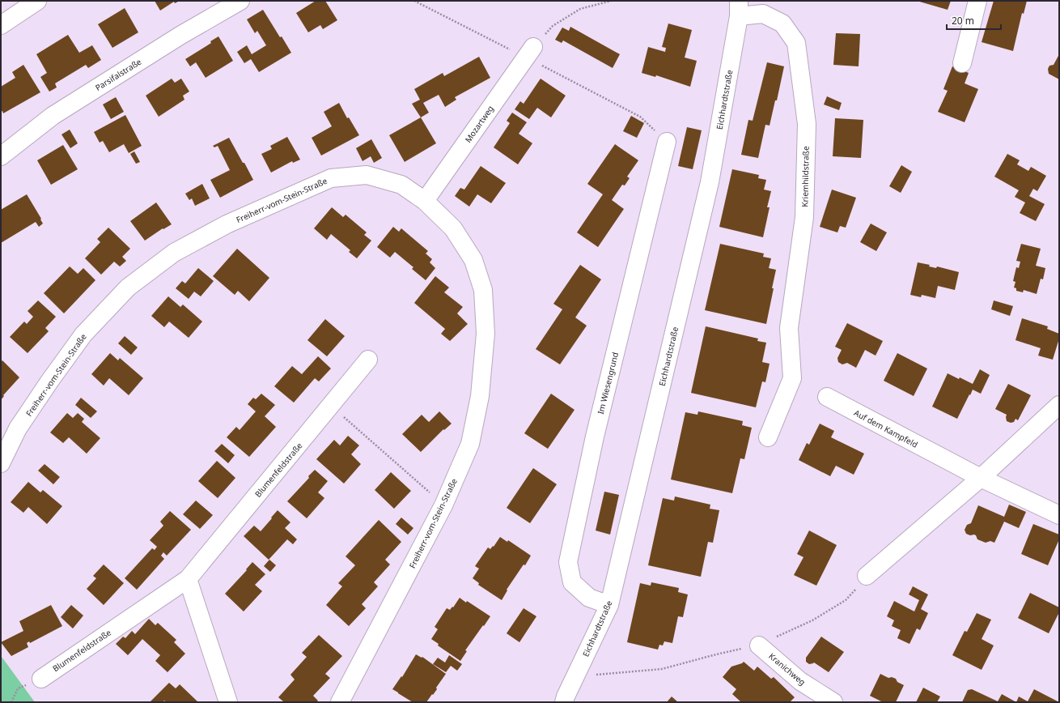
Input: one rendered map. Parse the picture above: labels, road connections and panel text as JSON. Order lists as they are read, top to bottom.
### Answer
{
  "streets": {
    "street": [
      "Parsifalstraße",
      "Eichhardtstraße",
      "Mozartweg",
      "Kriemhildstraße",
      "Freiherr-vom-Stein-Straße",
      "Im Wiesengrund",
      "Auf dem Kampfeld",
      "Blumenfeldstraße",
      "Kranichweg"
    ]
  },
  "crossings": [
    ["Eichhardtstraße", "Kriemhildstraße"],
    ["Eichhardtstraße", "Im Wiesengrund"],
    ["Mozartweg", "Freiherr-vom-Stein-Straße"]
  ],
  "scale_bar": "20 m"
}
